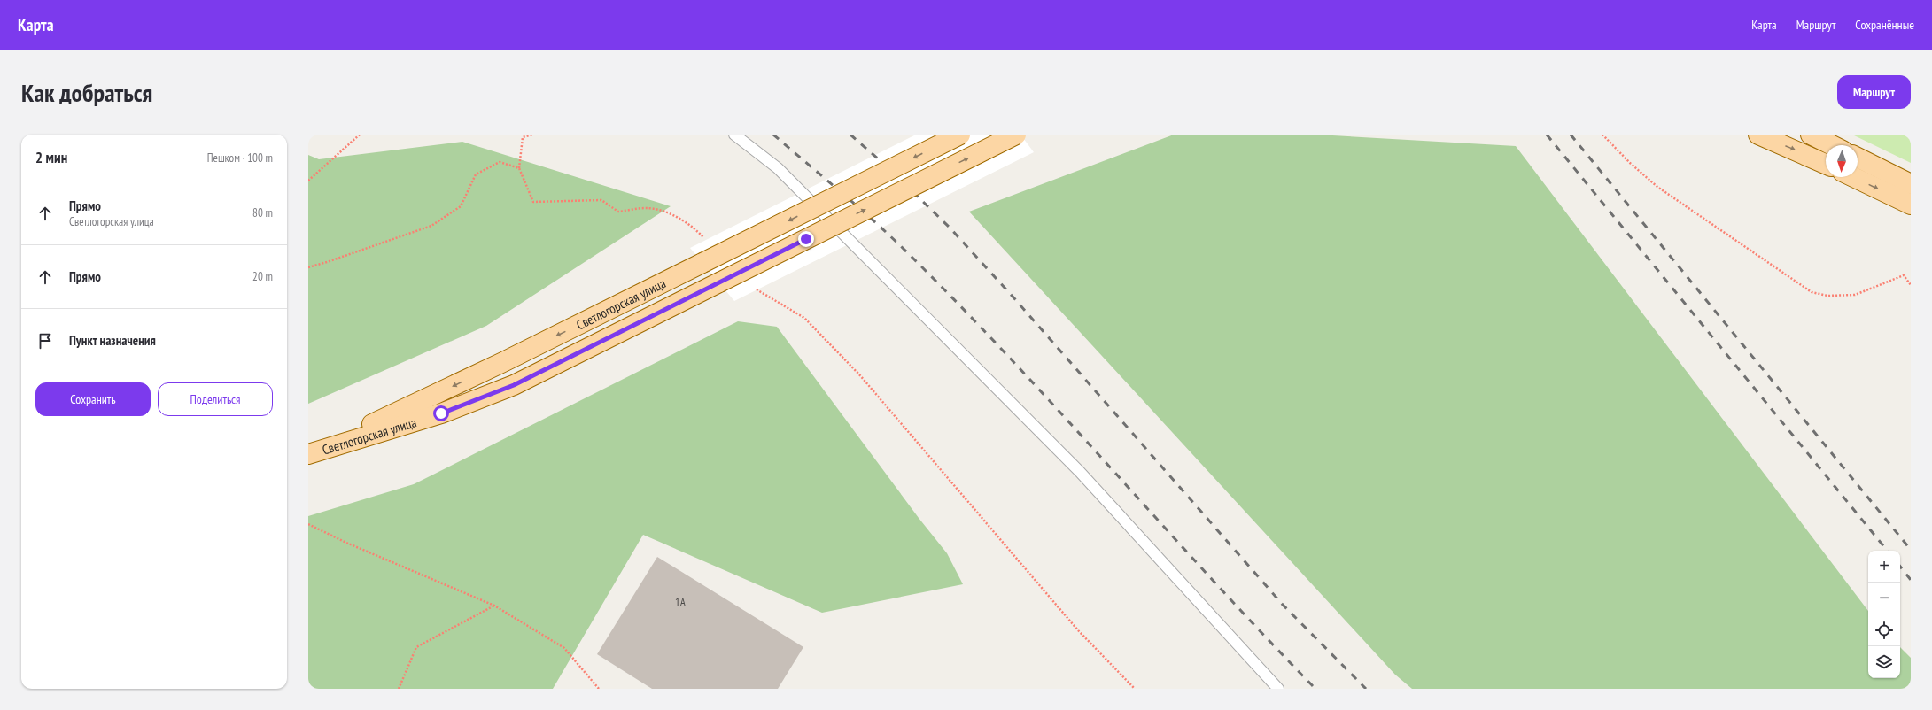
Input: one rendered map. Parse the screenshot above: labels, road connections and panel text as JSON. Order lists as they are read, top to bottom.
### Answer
{
  "streets": {
    "main road": ["Светлогорская улица"]
  },
  "house_numbers": ["1А"],
  "north": "bottom",
  "page": {
    "header": "Карта",
    "nav": ["Карта", "Маршрут", "Сохранённые"],
    "buttons": [
      "Маршрут",
      ["Сохранить", "Поделиться"]
    ],
    "title": "Как добраться",
    "heading": ["2 мин", "Пешком · 100 m"],
    "list": [
      ["Прямо", "Светлогорская улица", "80 m"],
      ["Прямо", "20 m"],
      "Пункт назначения"
    ],
    "map_buttons": ["+", "−"]
  }
}
